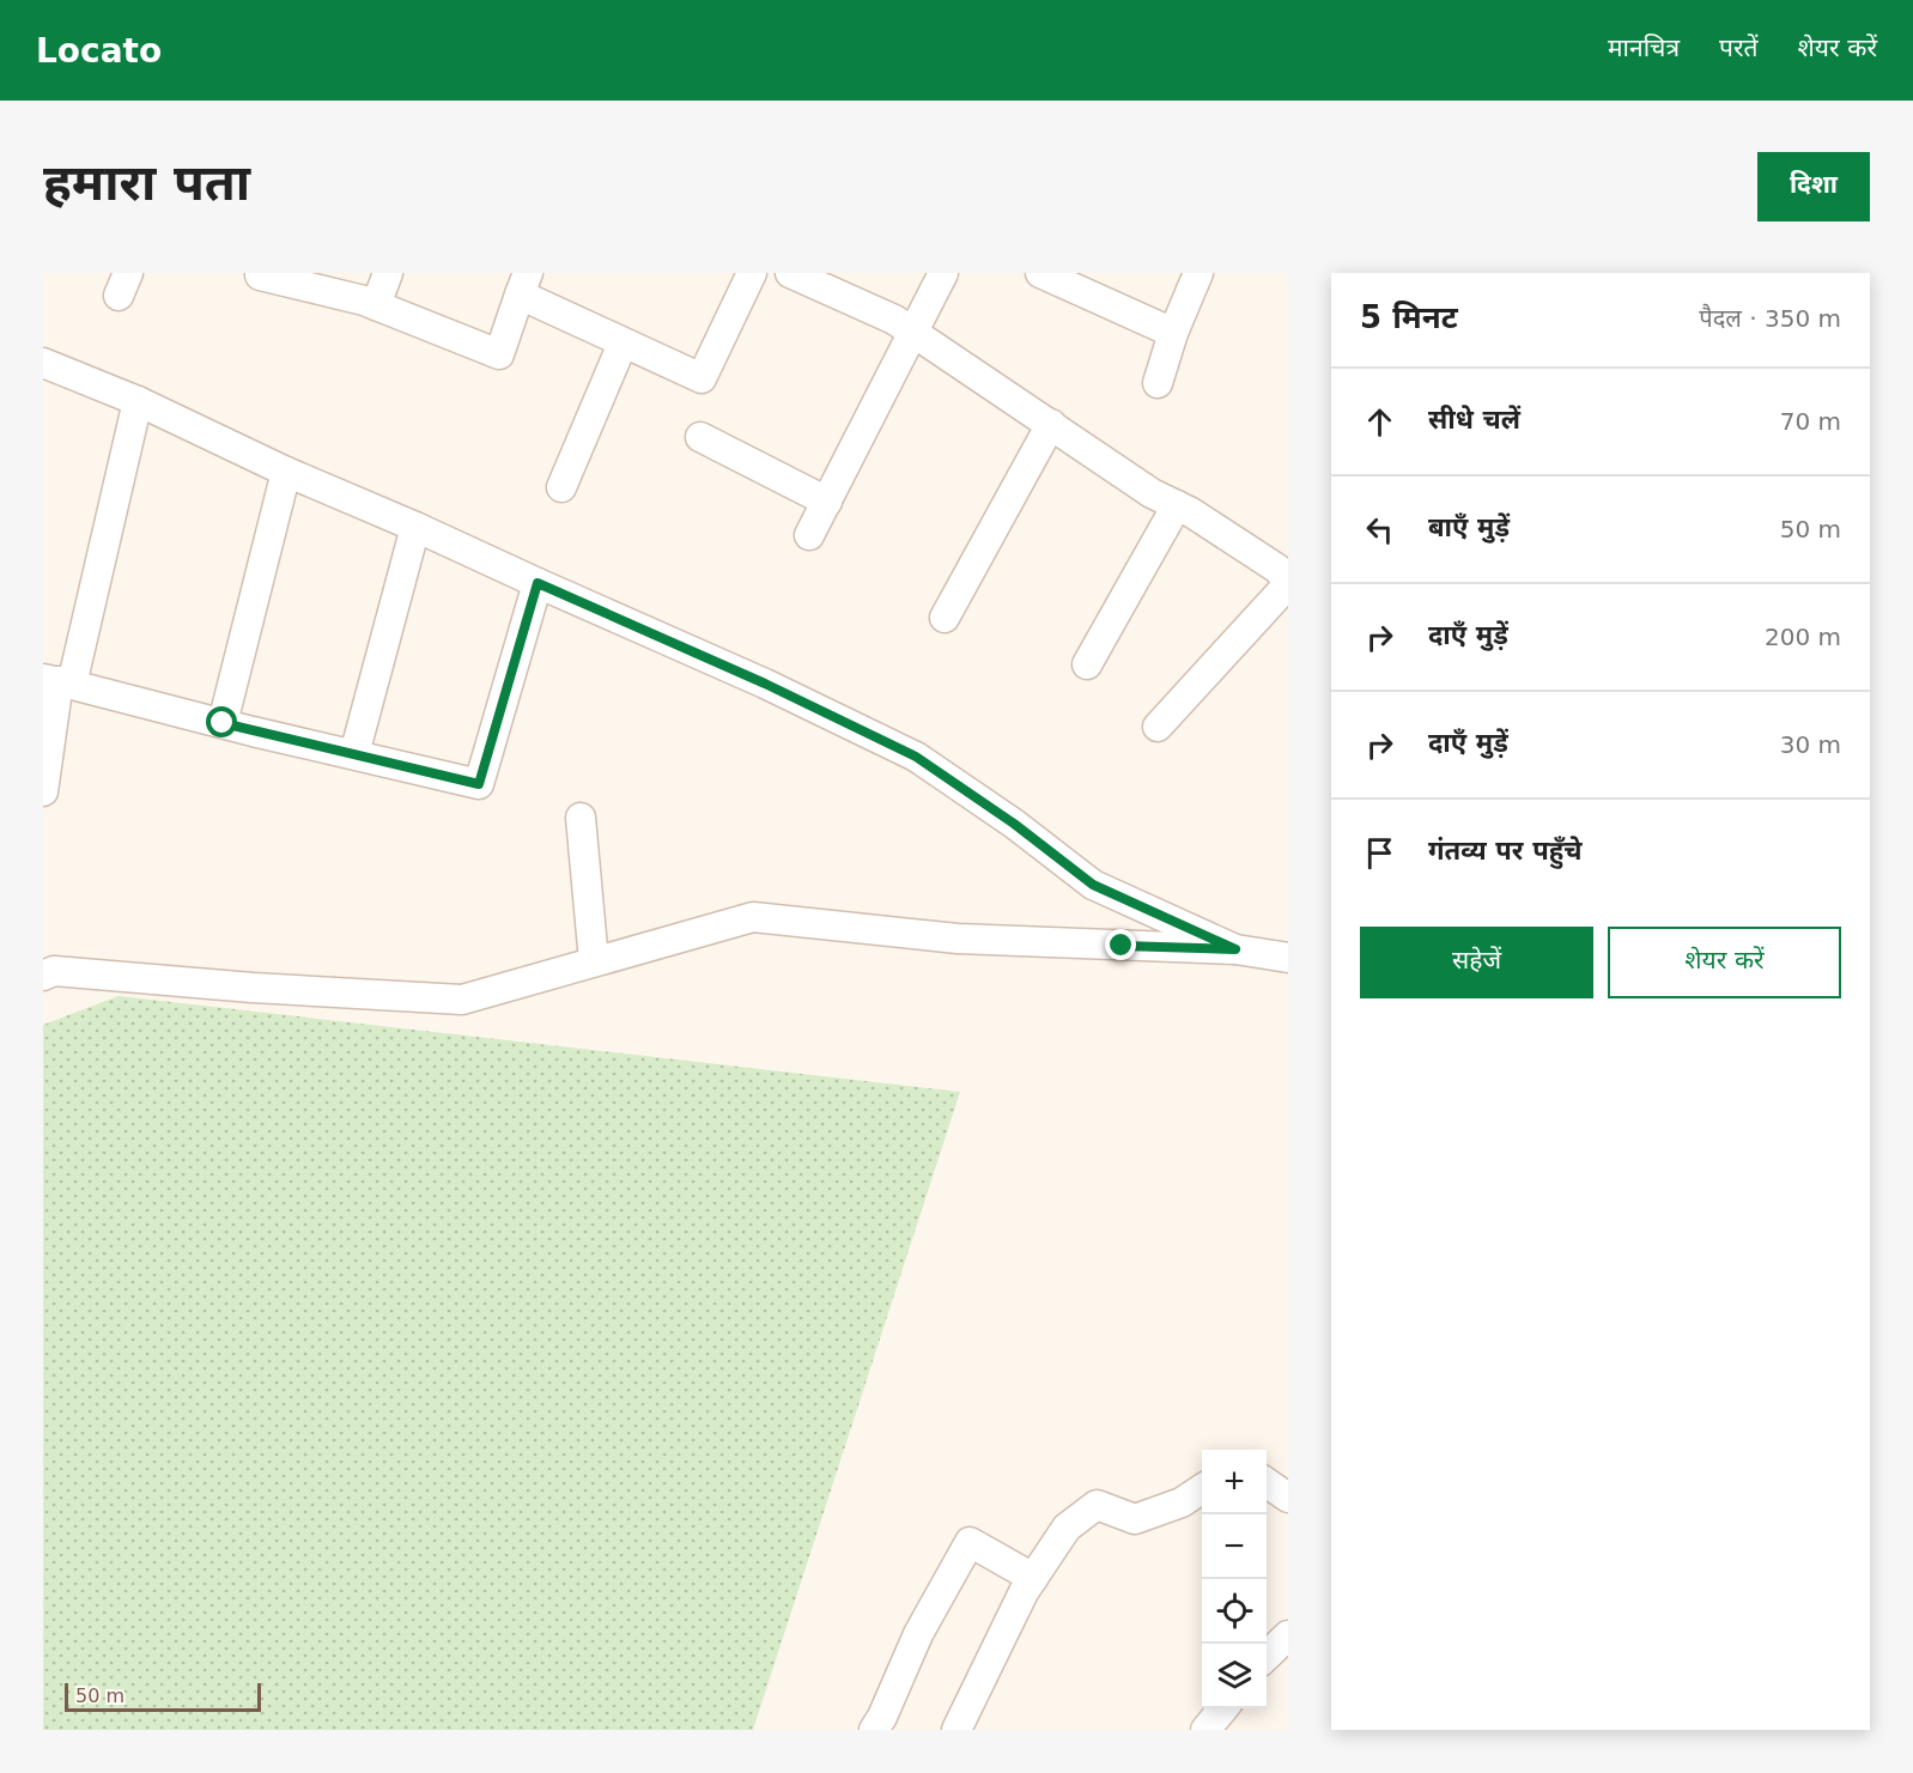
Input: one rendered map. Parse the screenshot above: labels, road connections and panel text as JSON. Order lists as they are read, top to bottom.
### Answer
{
  "scale_bar": "50 m",
  "page": {
    "header": "Locato",
    "nav": ["मानचित्र", "परतें", "शेयर करें"],
    "buttons": [
      "दिशा",
      ["सहेजें", "शेयर करें"]
    ],
    "title": "हमारा पता",
    "heading": ["5 मिनट", "पैदल · 350 m"],
    "list": [
      ["सीधे चलें", "70 m"],
      ["बाएँ मुड़ें", "50 m"],
      ["दाएँ मुड़ें", "200 m"],
      ["दाएँ मुड़ें", "30 m"],
      "गंतव्य पर पहुँचे"
    ],
    "map_buttons": ["+", "−"],
    "scale": "50 m"
  }
}
